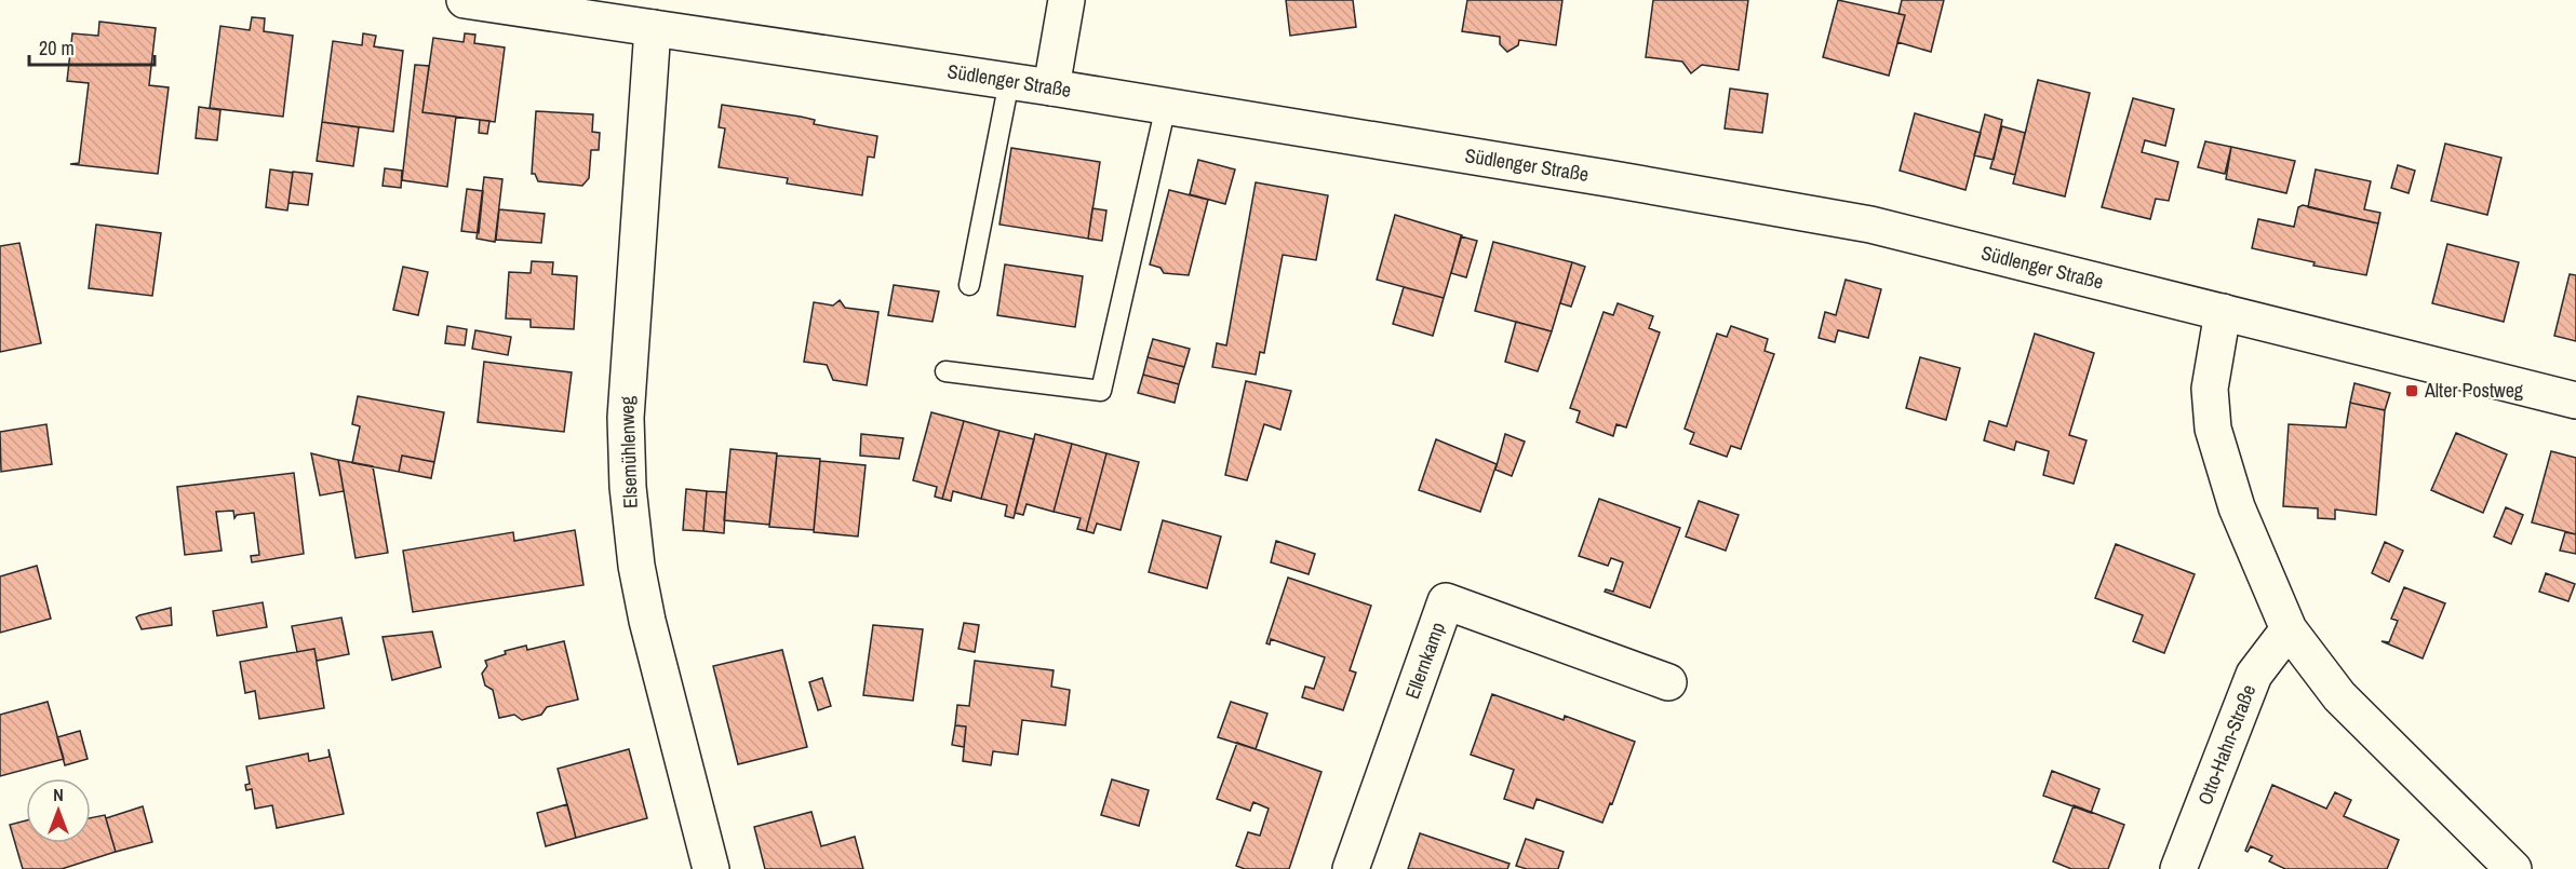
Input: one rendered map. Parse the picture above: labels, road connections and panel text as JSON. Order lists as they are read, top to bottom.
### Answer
{
  "streets": {
    "street": [
      "Südlenger Straße",
      "Elsemühlenweg",
      "Ellernkamp",
      "Otto-Hahn-Straße"
    ]
  },
  "crossings": [
    ["Südlenger Straße", "Elsemühlenweg"]
  ],
  "places": {
    "transit": ["Alter Postweg"]
  },
  "scale_bar": "20 m",
  "north": "top"
}
